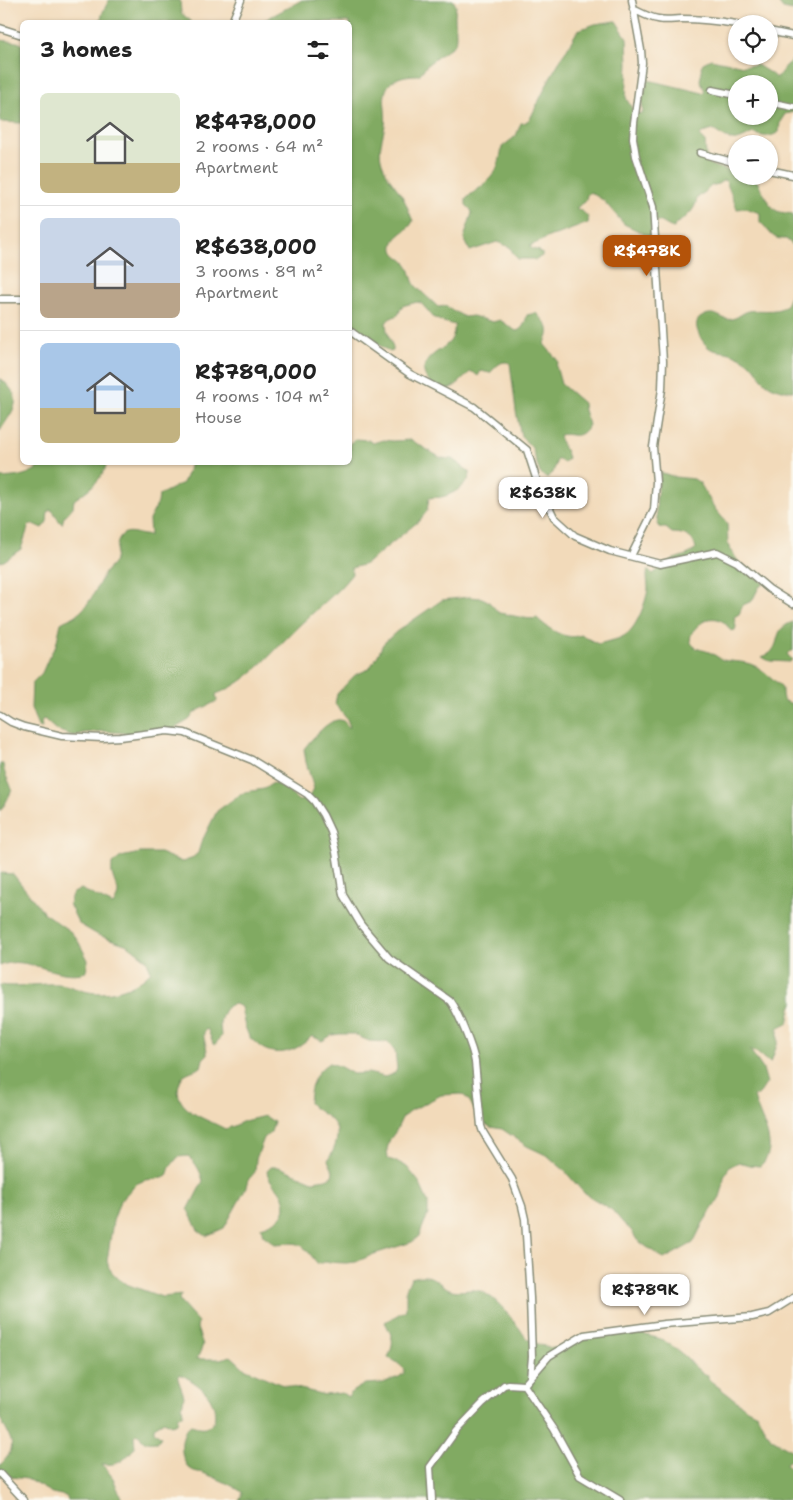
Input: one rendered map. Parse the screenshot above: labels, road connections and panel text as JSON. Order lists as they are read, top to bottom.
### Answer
{
  "page": {
    "map_buttons": ["+", "−"],
    "heading": "3 homes",
    "list": [
      {
        "name": "R$478,000",
        "note": "2 rooms · 64 m² · Apartment"
      },
      {
        "name": "R$638,000",
        "note": "3 rooms · 89 m² · Apartment"
      },
      {
        "name": "R$789,000",
        "note": "4 rooms · 104 m² · House"
      }
    ],
    "price": ["R$478K", "R$638K", "R$789K"]
  }
}
